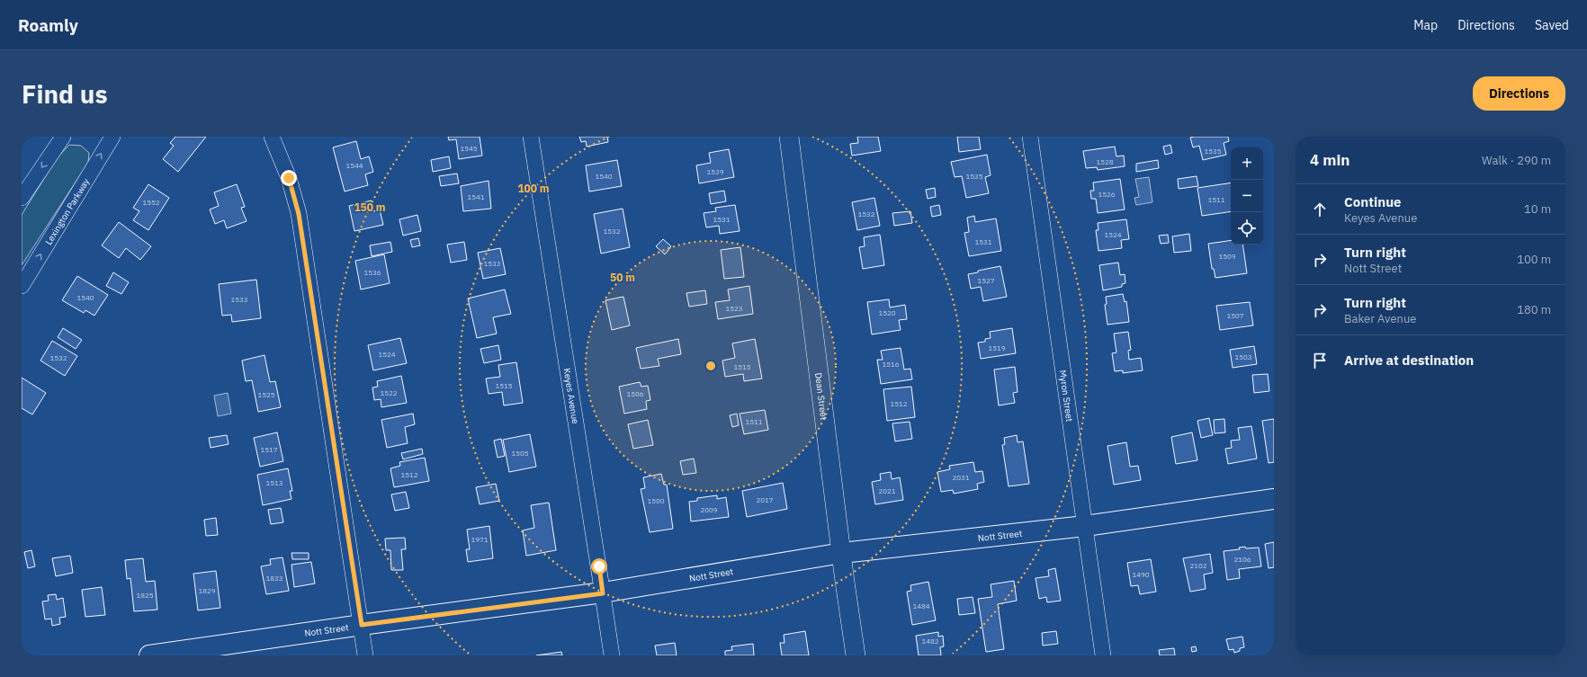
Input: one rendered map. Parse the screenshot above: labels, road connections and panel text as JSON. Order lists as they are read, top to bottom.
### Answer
{
  "streets": {
    "main road": ["Nott Street"],
    "street": [
      "Lexington Parkway",
      "Keyes Avenue",
      "Dean Street",
      "Myron Street"
    ]
  },
  "crossings": [
    ["Keyes Avenue", "Nott Street"],
    ["Dean Street", "Nott Street"],
    ["Myron Street", "Nott Street"]
  ],
  "house_numbers": [
    "1545",
    "1535",
    "1528",
    "1544",
    "1539",
    "1540",
    "1535",
    "1526",
    "1541",
    "1511",
    "1552",
    "1532",
    "1531",
    "1532",
    "1524",
    "1531",
    "1509",
    "1533",
    "1536",
    "1527",
    "1540",
    "1533",
    "1523",
    "1520",
    "1507",
    "1519",
    "1524",
    "1503",
    "1532",
    "1516",
    "1515",
    "1515",
    "1522",
    "1506",
    "1525",
    "1512",
    "1511",
    "1517",
    "1505",
    "1512",
    "2031",
    "1513",
    "2021",
    "2017",
    "1500",
    "2009",
    "1971",
    "2106",
    "2102",
    "1490",
    "1833",
    "1829",
    "1825",
    "1484",
    "1482"
  ],
  "page": {
    "header": "Roamly",
    "nav": ["Map", "Directions", "Saved"],
    "buttons": "Directions",
    "title": "Find us",
    "heading": ["4 min", "Walk · 290 m"],
    "map_buttons": ["+", "−"],
    "list": [
      ["Continue", "Keyes Avenue", "10 m"],
      ["Turn right", "Nott Street", "100 m"],
      ["Turn right", "Baker Avenue", "180 m"],
      "Arrive at destination"
    ]
  },
  "rings": ["100 m", "150 m", "50 m"]
}
